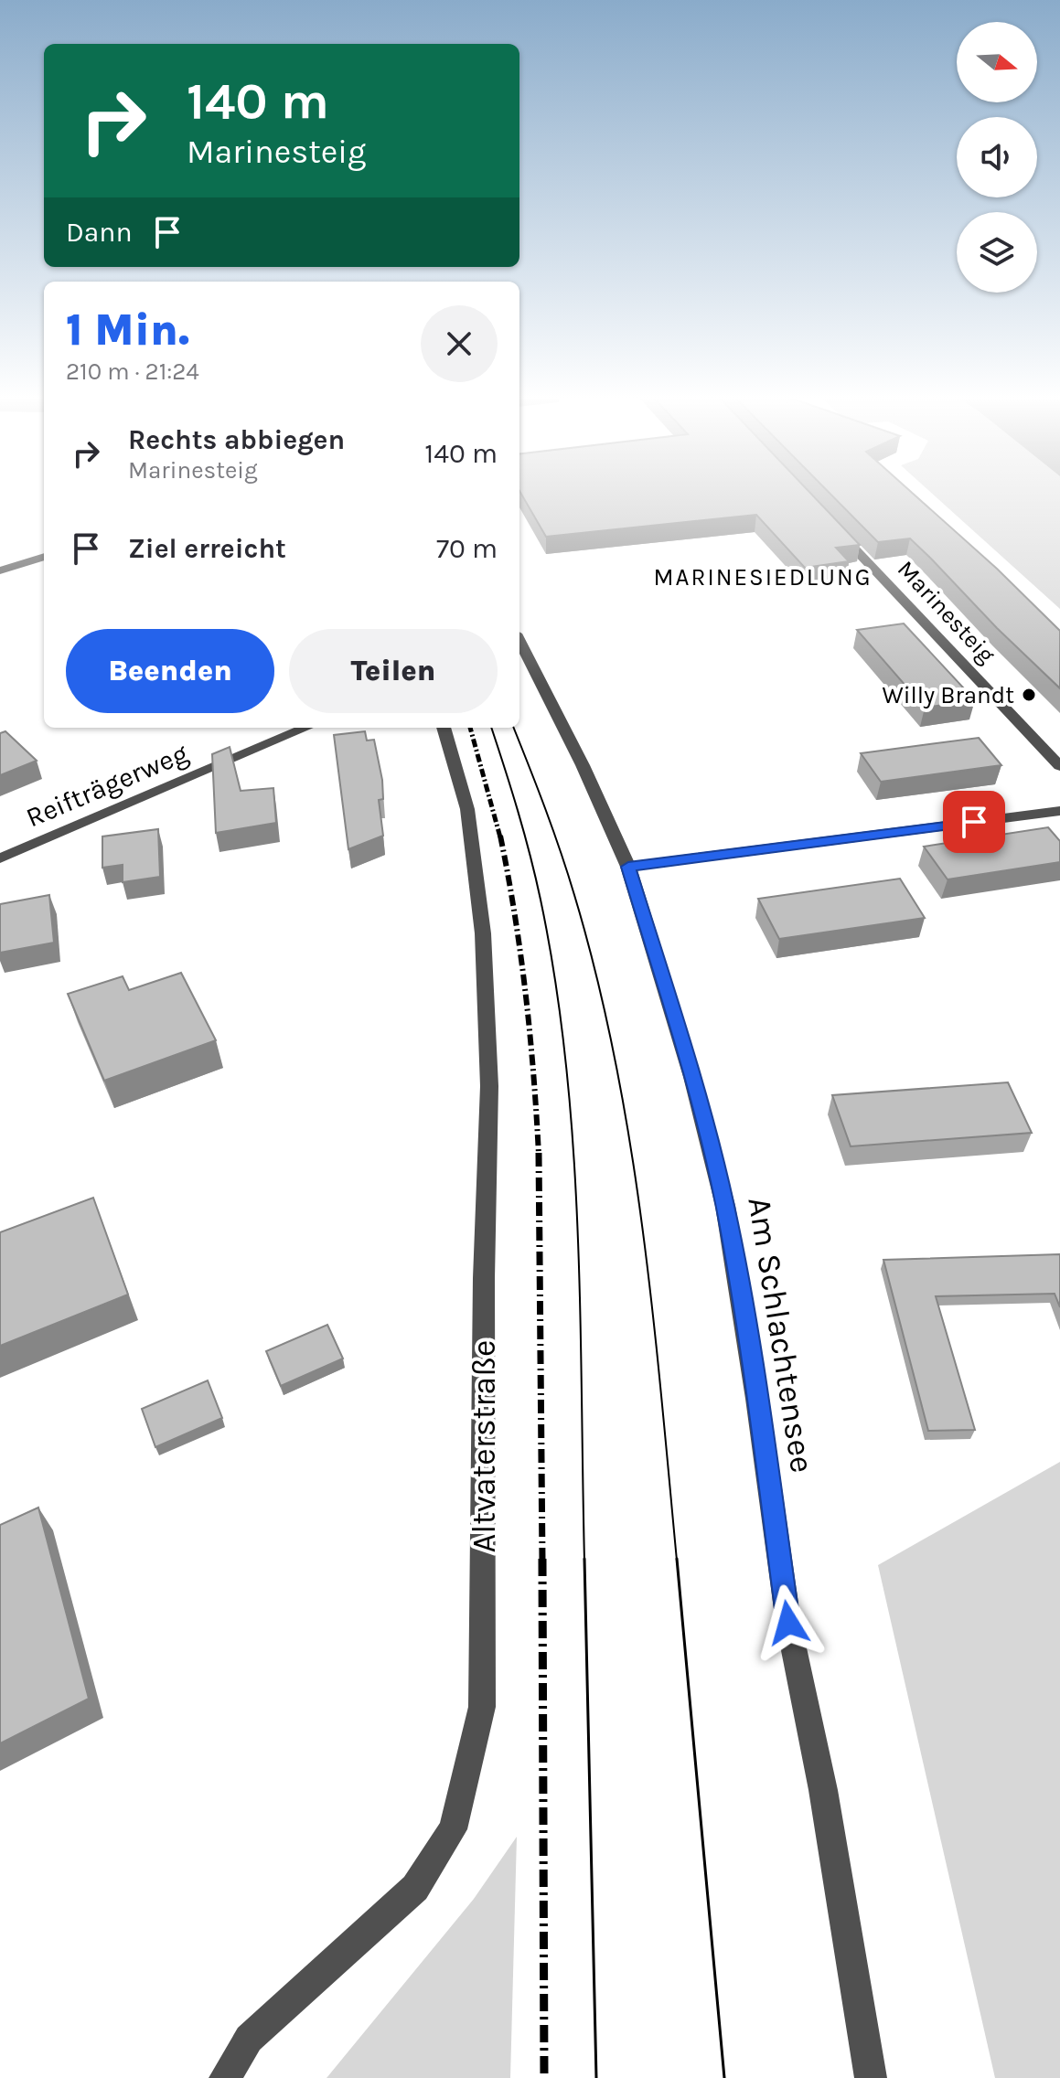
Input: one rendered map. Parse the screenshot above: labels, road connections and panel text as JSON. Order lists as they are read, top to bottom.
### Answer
{
  "streets": {
    "street": [
      "Marinesteig",
      "Reifträgerweg",
      "Am Schlachtensee",
      "Altvaterstraße"
    ]
  },
  "districts": ["MARINESIEDLUNG"],
  "places": ["Willy Brandt"],
  "north": "right",
  "page": {
    "turn": ["140 m", "Marinesteig"],
    "then": "Dann",
    "heading": ["1 Min.", "210 m · 21:24"],
    "list": [
      {
        "name": "Rechts abbiegen",
        "note": "Marinesteig",
        "value": "140 m"
      },
      {
        "name": "Ziel erreicht",
        "value": "70 m"
      }
    ],
    "buttons": ["Beenden", "Teilen"]
  }
}
